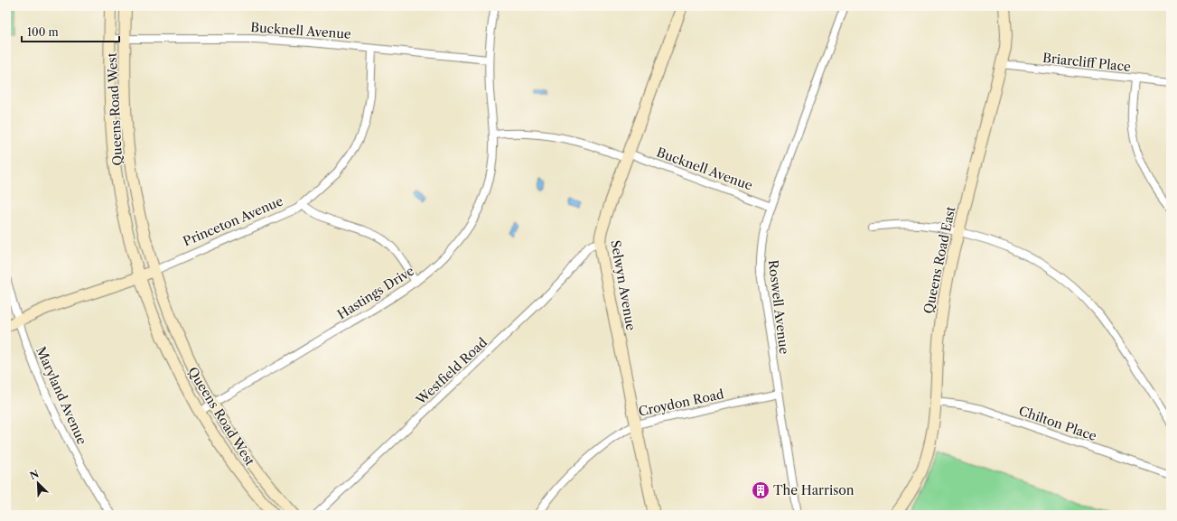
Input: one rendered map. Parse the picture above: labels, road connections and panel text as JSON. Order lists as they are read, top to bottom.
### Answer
{
  "streets": {
    "street": [
      "Bucknell Avenue",
      "Briarcliff Place",
      "Queens Road West",
      "Princeton Avenue",
      "Queens Road East",
      "Selwyn Avenue",
      "Hastings Drive",
      "Roswell Avenue",
      "Westfield Road",
      "Maryland Avenue",
      "Croydon Road",
      "Chilton Place"
    ]
  },
  "crossings": [
    ["Bucknell Avenue", "Queens Road West"],
    ["Bucknell Avenue", "Princeton Avenue"],
    ["Bucknell Avenue", "Selwyn Avenue"],
    ["Bucknell Avenue", "Hastings Drive"],
    ["Bucknell Avenue", "Roswell Avenue"],
    ["Briarcliff Place", "Queens Road East"],
    ["Queens Road West", "Princeton Avenue"],
    ["Queens Road West", "Hastings Drive"],
    ["Princeton Avenue", "Maryland Avenue"],
    ["Queens Road East", "Chilton Place"],
    ["Selwyn Avenue", "Westfield Road"],
    ["Selwyn Avenue", "Croydon Road"],
    ["Roswell Avenue", "Croydon Road"]
  ],
  "places": {
    "building": ["The Harrison"]
  },
  "scale_bar": "100 m",
  "north": "top left"
}
